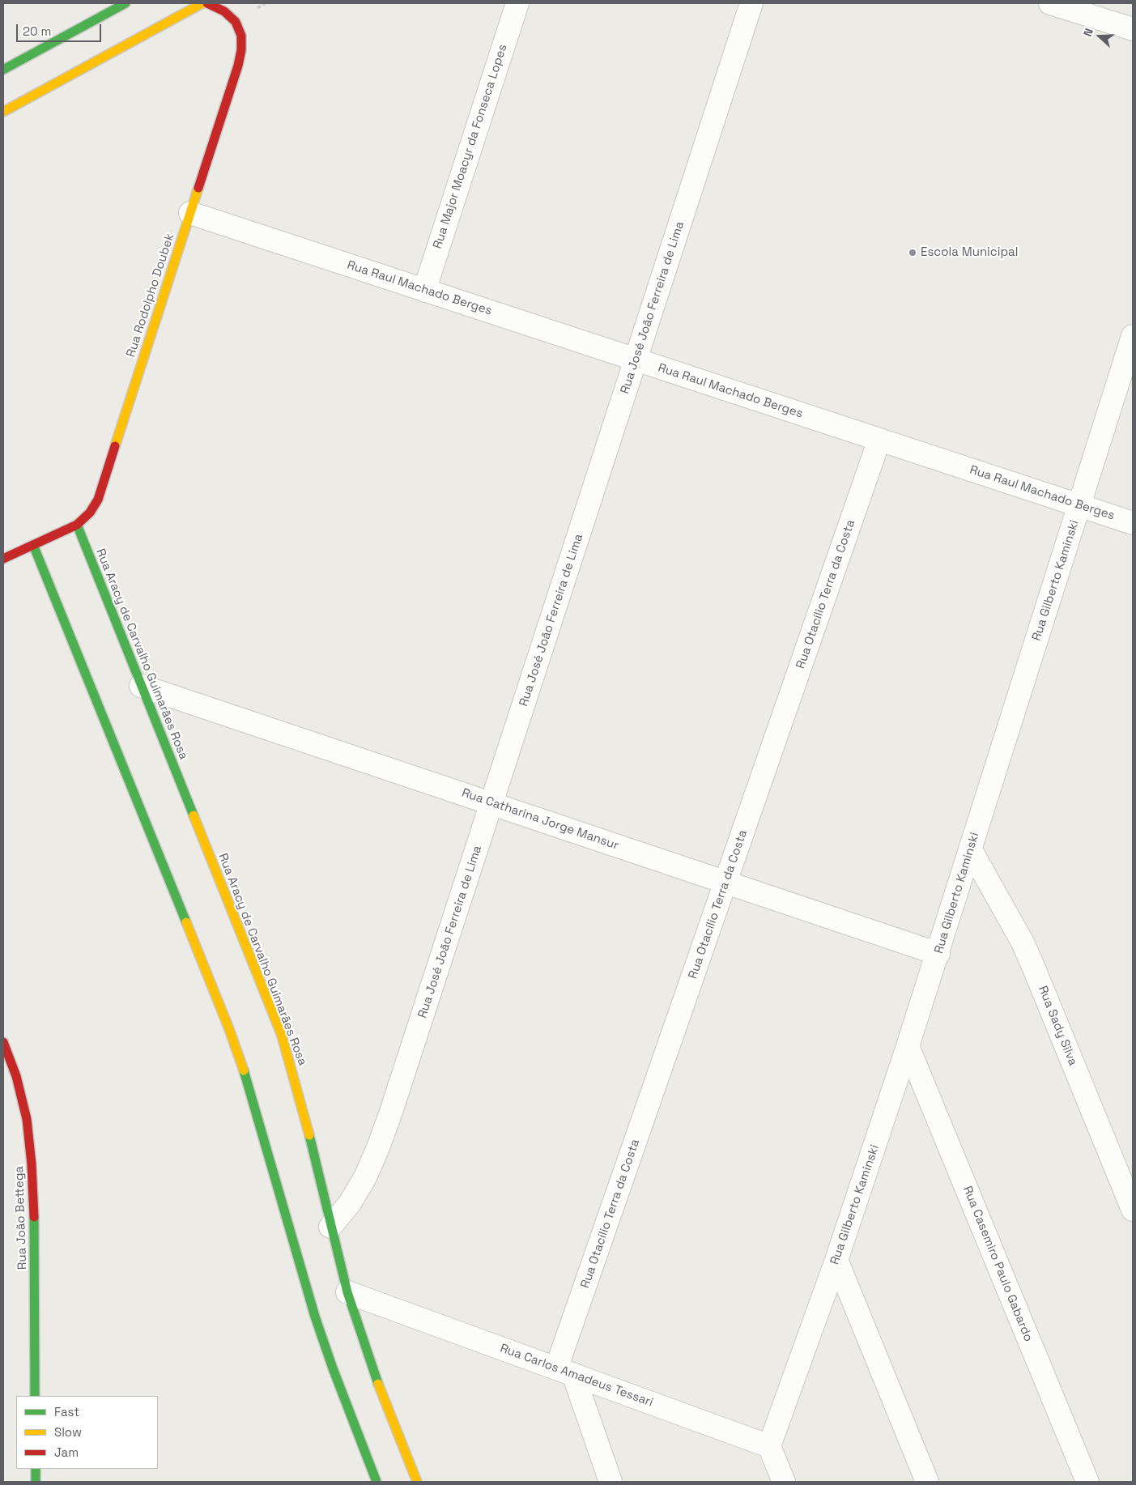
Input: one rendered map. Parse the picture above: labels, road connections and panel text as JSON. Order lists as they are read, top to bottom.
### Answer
{
  "streets": {
    "street": [
      "Rua Major Moacyr da Fonseca Lopes",
      "Rua Raul Machado Berges",
      "Rua Rodolpho Doubek",
      "Rua José João Ferreira de Lima",
      "Rua Gilberto Kaminski",
      "Rua Otacílio Terra da Costa",
      "Rua Aracy de Carvalho Guimarães Rosa",
      "Rua Catharina Jorge Mansur",
      "Rua Sady Silva",
      "Rua João Bettega",
      "Rua Casemiro Paulo Gabardo",
      "Rua Carlos Amadeus Tessari"
    ]
  },
  "crossings": [
    ["Rua Major Moacyr da Fonseca Lopes", "Rua Raul Machado Berges"],
    ["Rua Raul Machado Berges", "Rua Rodolpho Doubek"],
    ["Rua Raul Machado Berges", "Rua José João Ferreira de Lima"],
    ["Rua Raul Machado Berges", "Rua Gilberto Kaminski"],
    ["Rua Raul Machado Berges", "Rua Otacílio Terra da Costa"],
    ["Rua Rodolpho Doubek", "Rua Aracy de Carvalho Guimarães Rosa"],
    ["Rua José João Ferreira de Lima", "Rua Aracy de Carvalho Guimarães Rosa"],
    ["Rua José João Ferreira de Lima", "Rua Catharina Jorge Mansur"],
    ["Rua Gilberto Kaminski", "Rua Catharina Jorge Mansur"],
    ["Rua Gilberto Kaminski", "Rua Sady Silva"],
    ["Rua Gilberto Kaminski", "Rua Casemiro Paulo Gabardo"],
    ["Rua Gilberto Kaminski", "Rua Carlos Amadeus Tessari"],
    ["Rua Otacílio Terra da Costa", "Rua Catharina Jorge Mansur"],
    ["Rua Otacílio Terra da Costa", "Rua Carlos Amadeus Tessari"],
    ["Rua Aracy de Carvalho Guimarães Rosa", "Rua Catharina Jorge Mansur"],
    ["Rua Aracy de Carvalho Guimarães Rosa", "Rua Carlos Amadeus Tessari"]
  ],
  "places": ["Escola Municipal"],
  "legend": ["Fast", "Slow", "Jam"],
  "scale_bar": "20 m",
  "north": "left"
}
